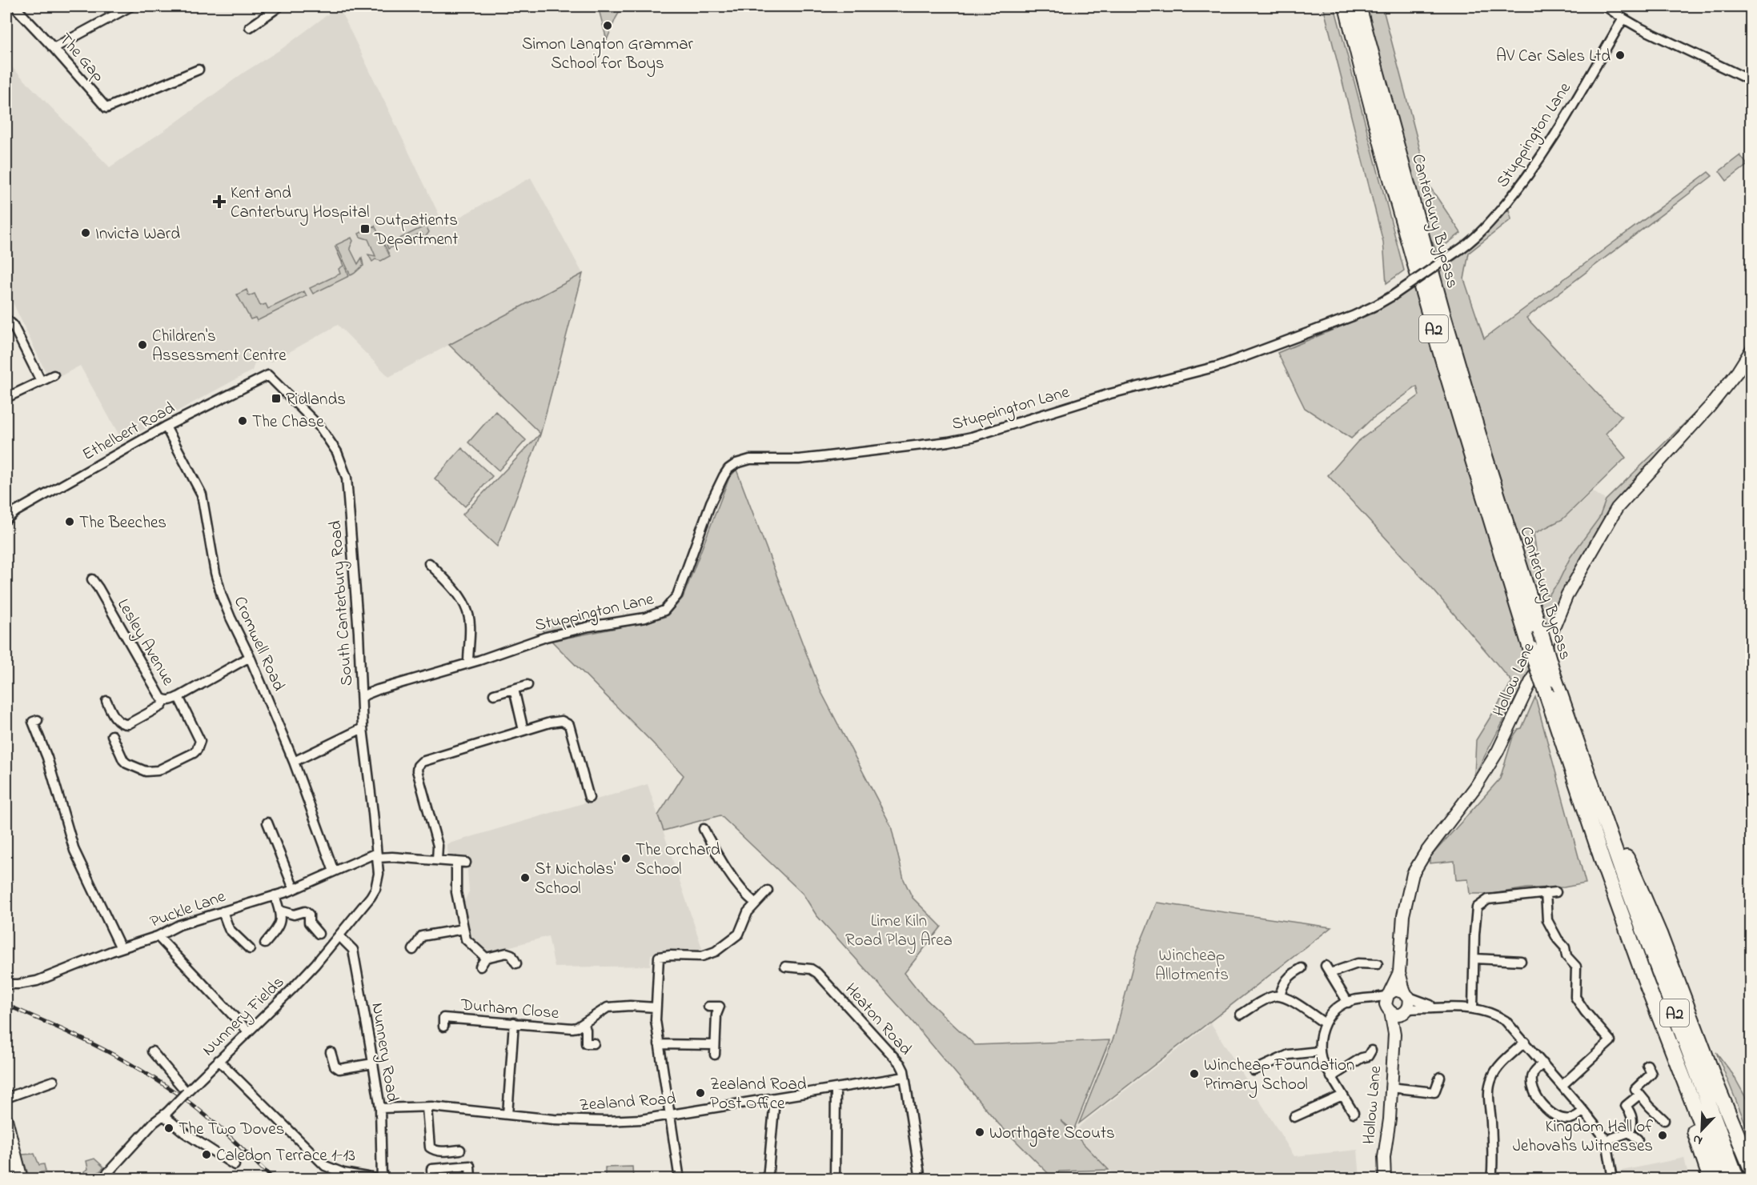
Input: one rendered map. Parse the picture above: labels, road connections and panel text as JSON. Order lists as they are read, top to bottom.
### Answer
{
  "streets": {
    "highway": ["Canterbury Bypass", "A2"],
    "street": [
      "The Gap",
      "Stuppington Lane",
      "Ethelbert Road",
      "South Canterbury Road",
      "Lesley Avenue",
      "Cromwell Road",
      "Hollow Lane",
      "Puckle Lane",
      "Durham Close",
      "Nunnery Fields",
      "Heaton Road",
      "Nunnery Road",
      "Zealand Road"
    ]
  },
  "crossings": [
    ["Stuppington Lane", "South Canterbury Road"],
    ["Canterbury Bypass", "A2"],
    ["Ethelbert Road", "South Canterbury Road"],
    ["Ethelbert Road", "Cromwell Road"],
    ["South Canterbury Road", "Puckle Lane"],
    ["South Canterbury Road", "Nunnery Fields"],
    ["Lesley Avenue", "Cromwell Road"],
    ["Cromwell Road", "Puckle Lane"],
    ["Puckle Lane", "Nunnery Fields"],
    ["Nunnery Fields", "Nunnery Road"],
    ["Heaton Road", "Zealand Road"],
    ["Nunnery Road", "Zealand Road"]
  ],
  "parks": ["Lime Kiln Road Play Area", "Wincheap Allotments"],
  "places": {
    "other": [
      "Simon Langton Grammar School for Boys",
      "AV Car Sales Ltd",
      "Invicta Ward",
      "Children's Assessment Centre",
      "The Chase",
      "The Beeches",
      "The Orchard School",
      "St Nicholas' School",
      "Wincheap Foundation Primary School",
      "Zealand Road Post Office",
      "The Two Doves",
      "Worthgate Scouts",
      "Kingdom Hall of Jehovahs Witnesses",
      "Caledon Terrace 1-13"
    ],
    "health": ["Kent and Canterbury Hospital"],
    "transit": ["Outpatients Department", "Ridlands"]
  },
  "north": "bottom left"
}
